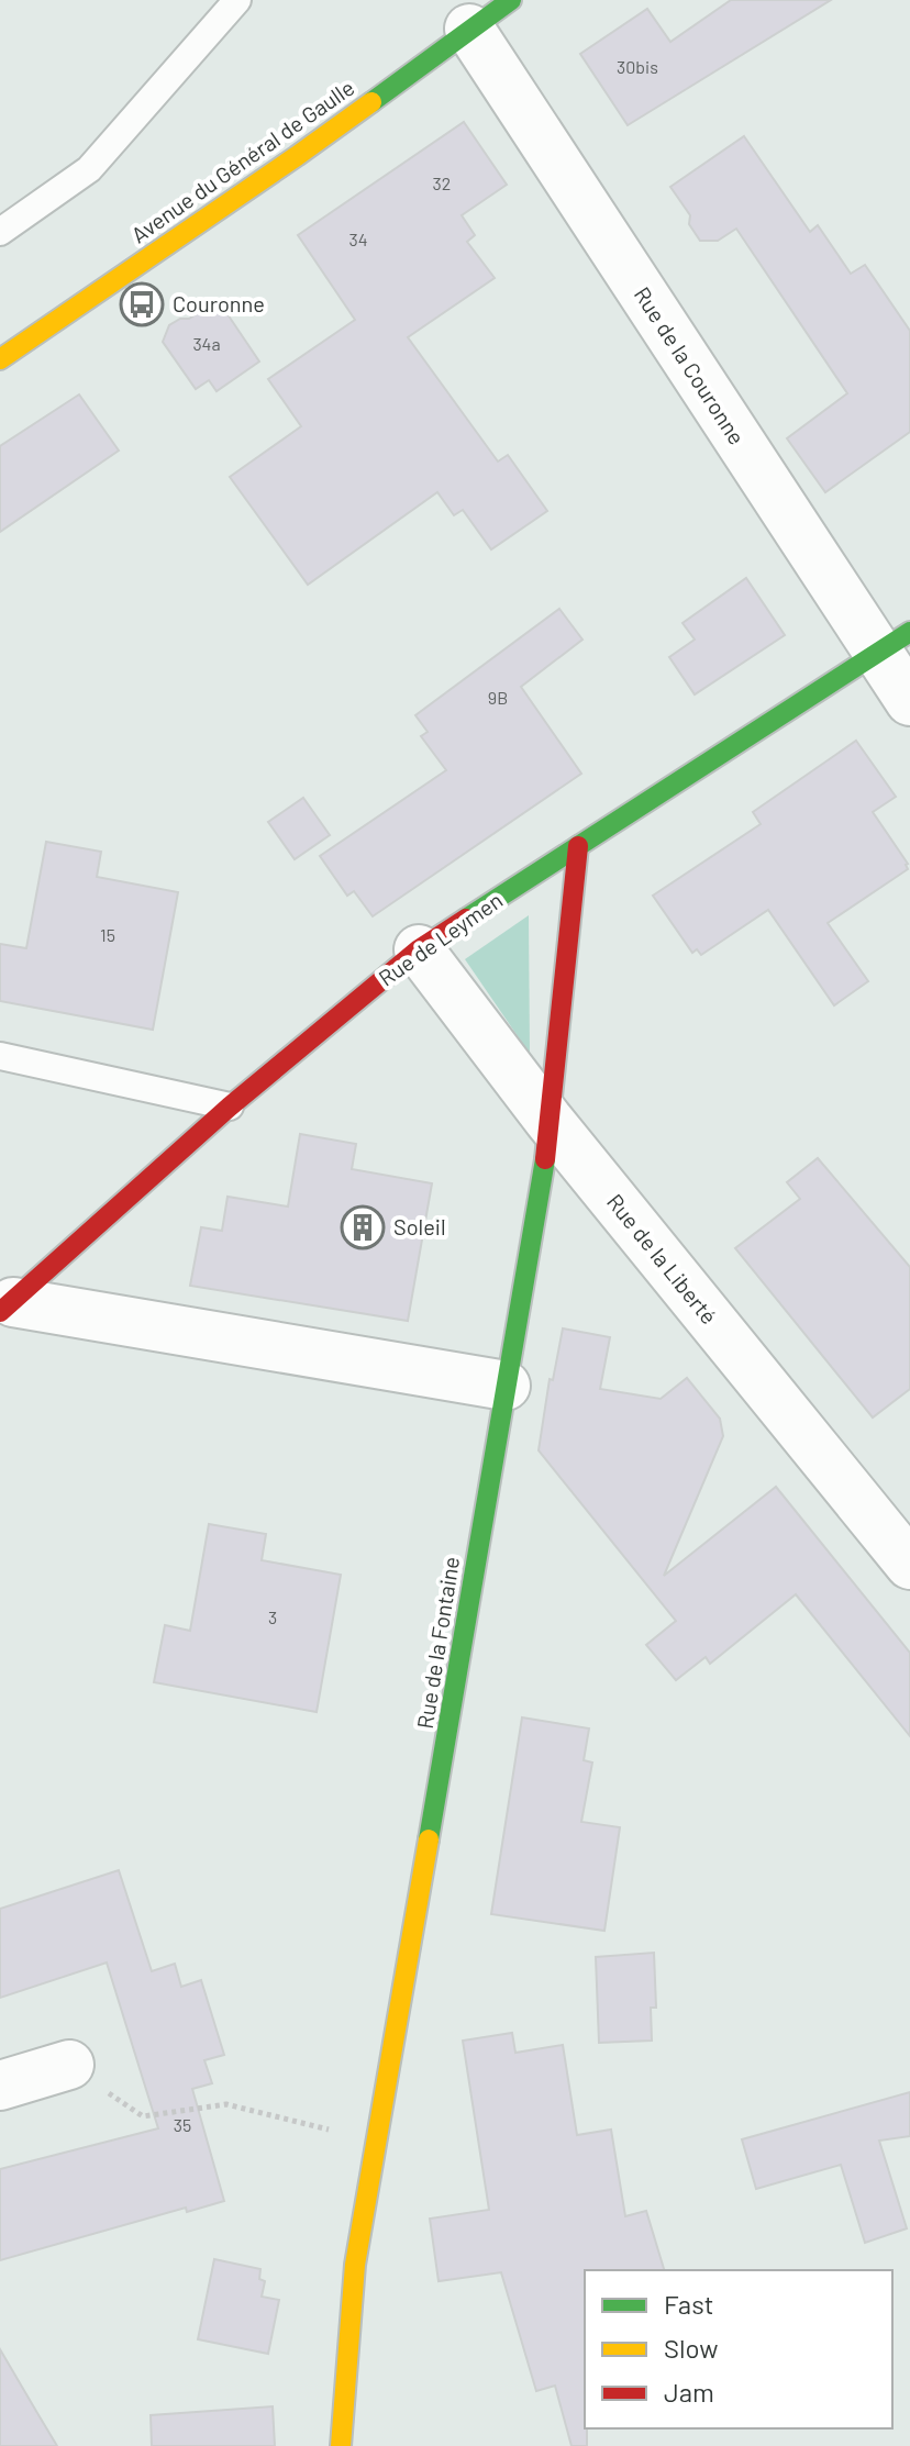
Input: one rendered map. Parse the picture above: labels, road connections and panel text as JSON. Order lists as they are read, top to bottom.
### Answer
{
  "streets": {
    "street": [
      "Avenue du Général de Gaulle",
      "Rue de la Couronne",
      "Rue de Leymen",
      "Rue de la Liberté",
      "Rue de la Fontaine"
    ]
  },
  "crossings": [
    ["Avenue du Général de Gaulle", "Rue de la Couronne"],
    ["Rue de la Couronne", "Rue de Leymen"],
    ["Rue de Leymen", "Rue de la Liberté"],
    ["Rue de Leymen", "Rue de la Fontaine"],
    ["Rue de la Liberté", "Rue de la Fontaine"]
  ],
  "places": {
    "bus stop": ["Couronne"],
    "building": ["Soleil"]
  },
  "house_numbers": [
    "30bis",
    "32",
    "34",
    "34a",
    "9B",
    "15",
    "3",
    "35"
  ],
  "legend": ["Fast", "Slow", "Jam"]
}
